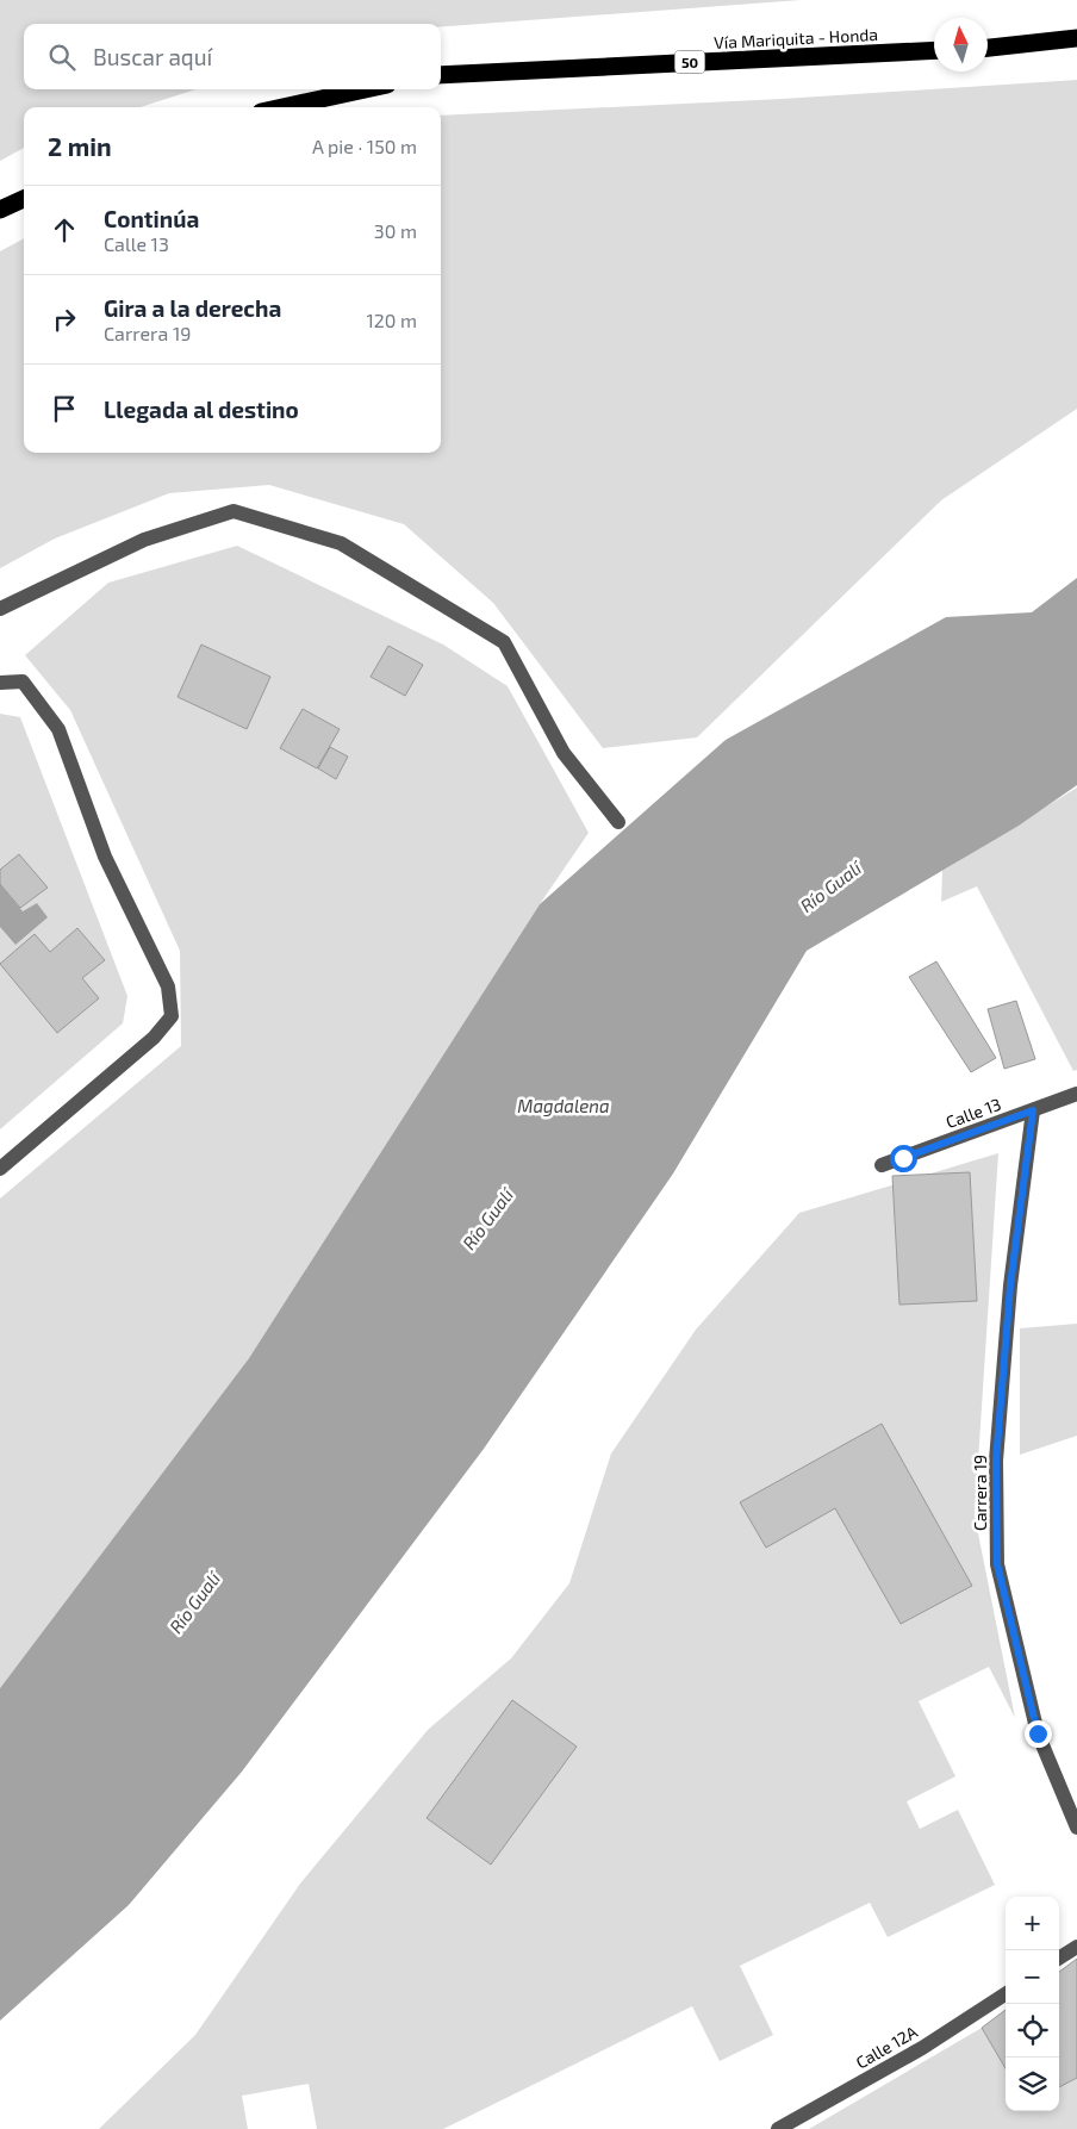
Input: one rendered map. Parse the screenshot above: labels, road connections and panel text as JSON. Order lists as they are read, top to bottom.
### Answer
{
  "streets": {
    "highway": ["Vía Mariquita - Honda", "50"],
    "street": ["Calle 13", "Carrera 19", "Calle 12A"]
  },
  "crossings": [
    ["Calle 13", "Carrera 19"]
  ],
  "water": ["Río Gualí", "Magdalena"],
  "north": "top",
  "page": {
    "search": "Buscar aquí",
    "heading": ["2 min", "A pie · 150 m"],
    "list": [
      ["Continúa", "Calle 13", "30 m"],
      ["Gira a la derecha", "Carrera 19", "120 m"],
      "Llegada al destino"
    ],
    "map_buttons": ["+", "−"]
  }
}
